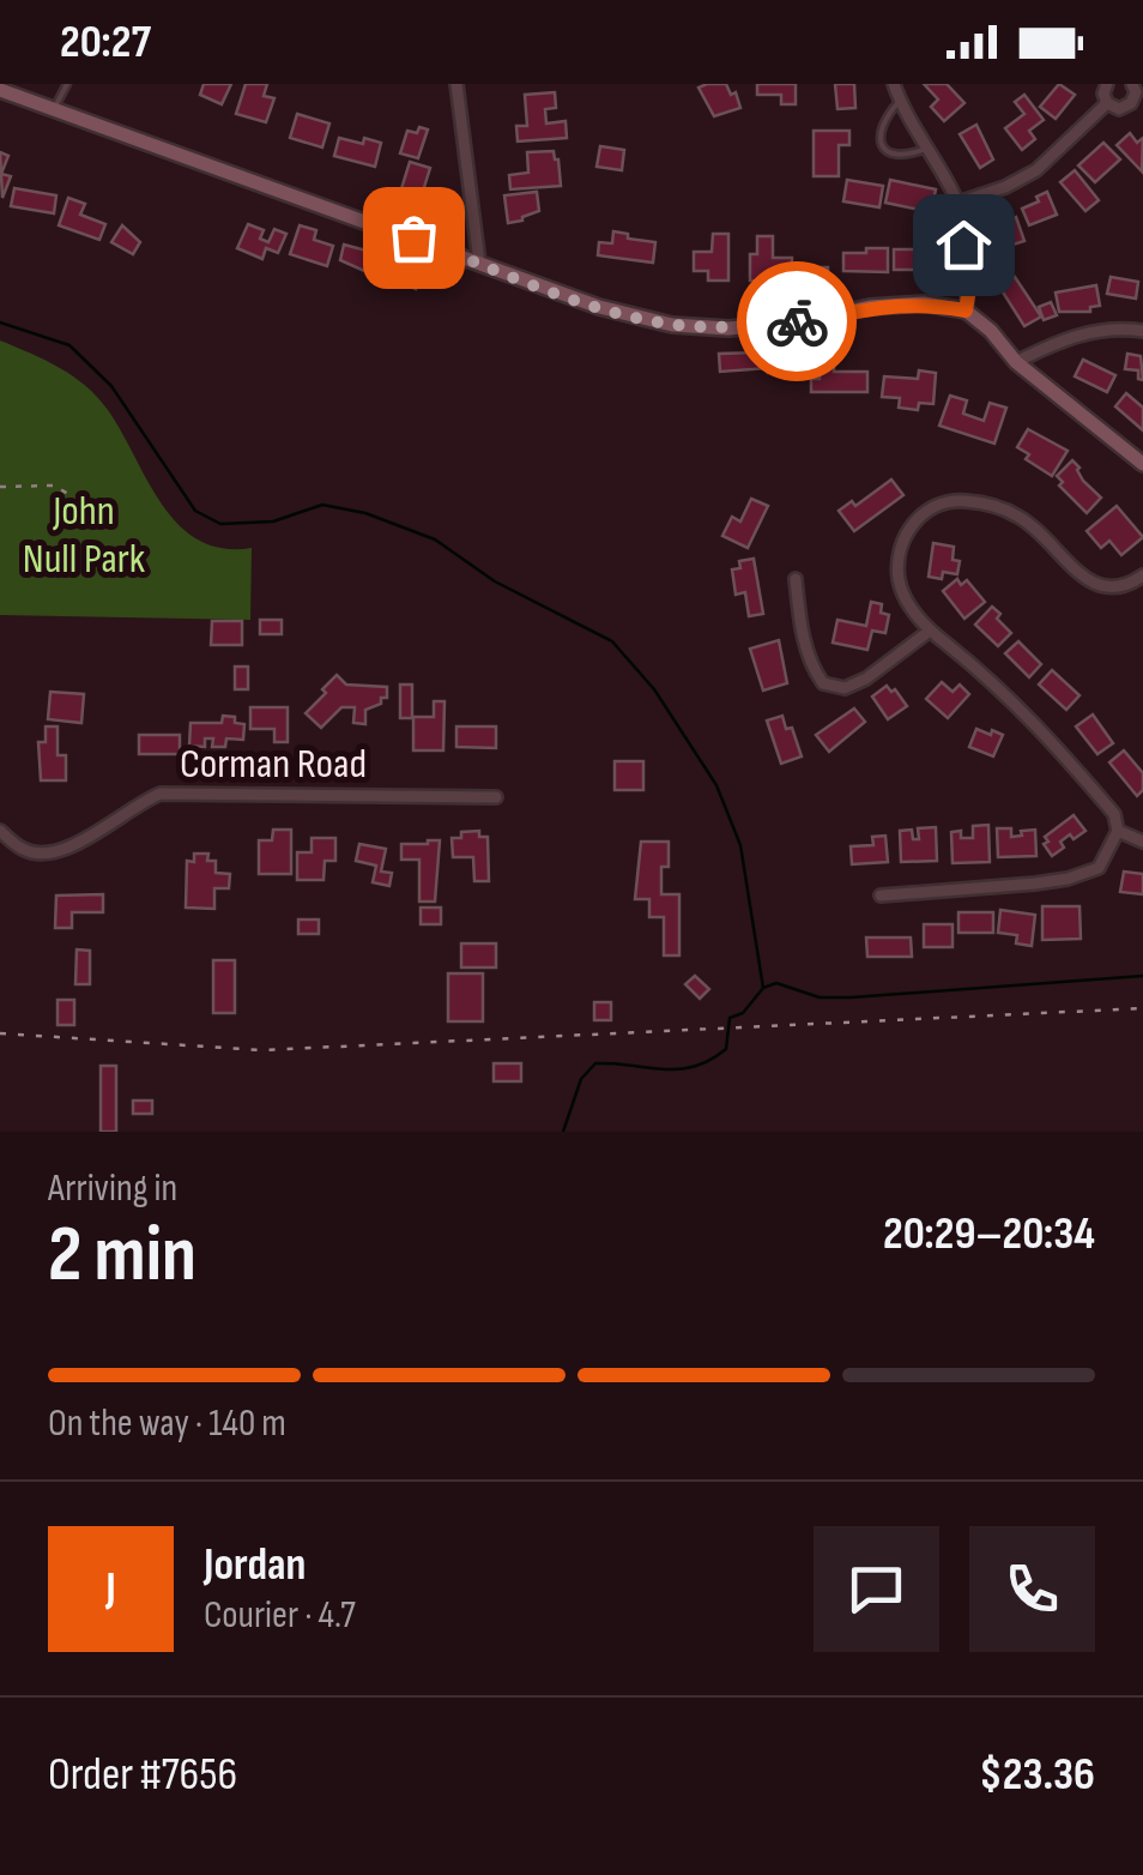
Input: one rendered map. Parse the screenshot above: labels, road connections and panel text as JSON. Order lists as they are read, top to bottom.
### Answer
{
  "streets": {
    "street": ["Corman Road"]
  },
  "parks": ["John Null Park"],
  "page": {
    "status": "20:27",
    "heading": ["2 min", "Arriving in", "20:29–20:34"],
    "panel": [
      "Jordan",
      "Courier · 4.7",
      "Order #7656",
      "$23.36"
    ],
    "bar": "On the way · 140 m",
    "round": "J"
  }
}
